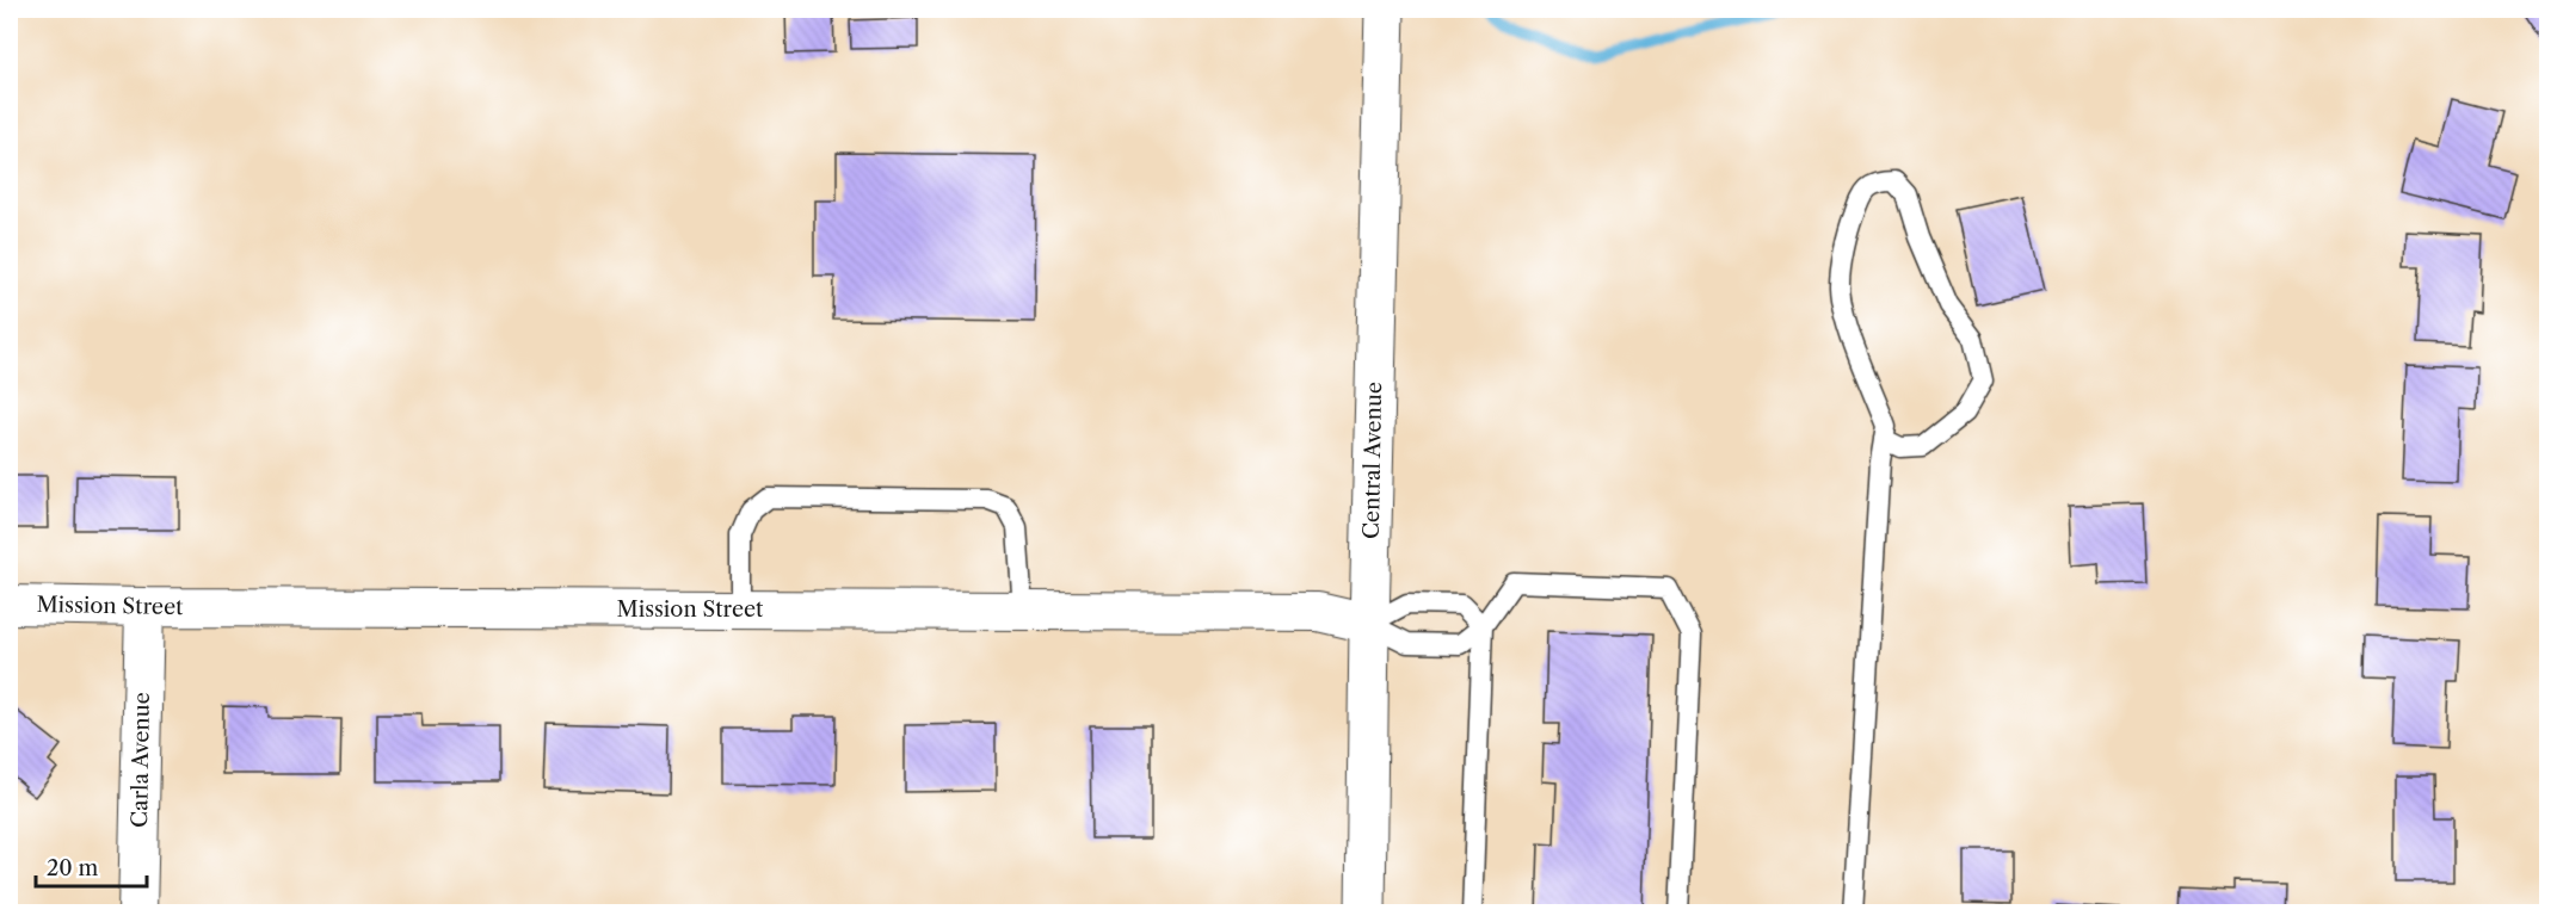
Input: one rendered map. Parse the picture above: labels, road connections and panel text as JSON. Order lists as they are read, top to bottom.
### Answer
{
  "streets": {
    "street": ["Central Avenue", "Mission Street", "Carla Avenue"]
  },
  "crossings": [
    ["Central Avenue", "Mission Street"],
    ["Mission Street", "Carla Avenue"]
  ],
  "scale_bar": "20 m"
}
